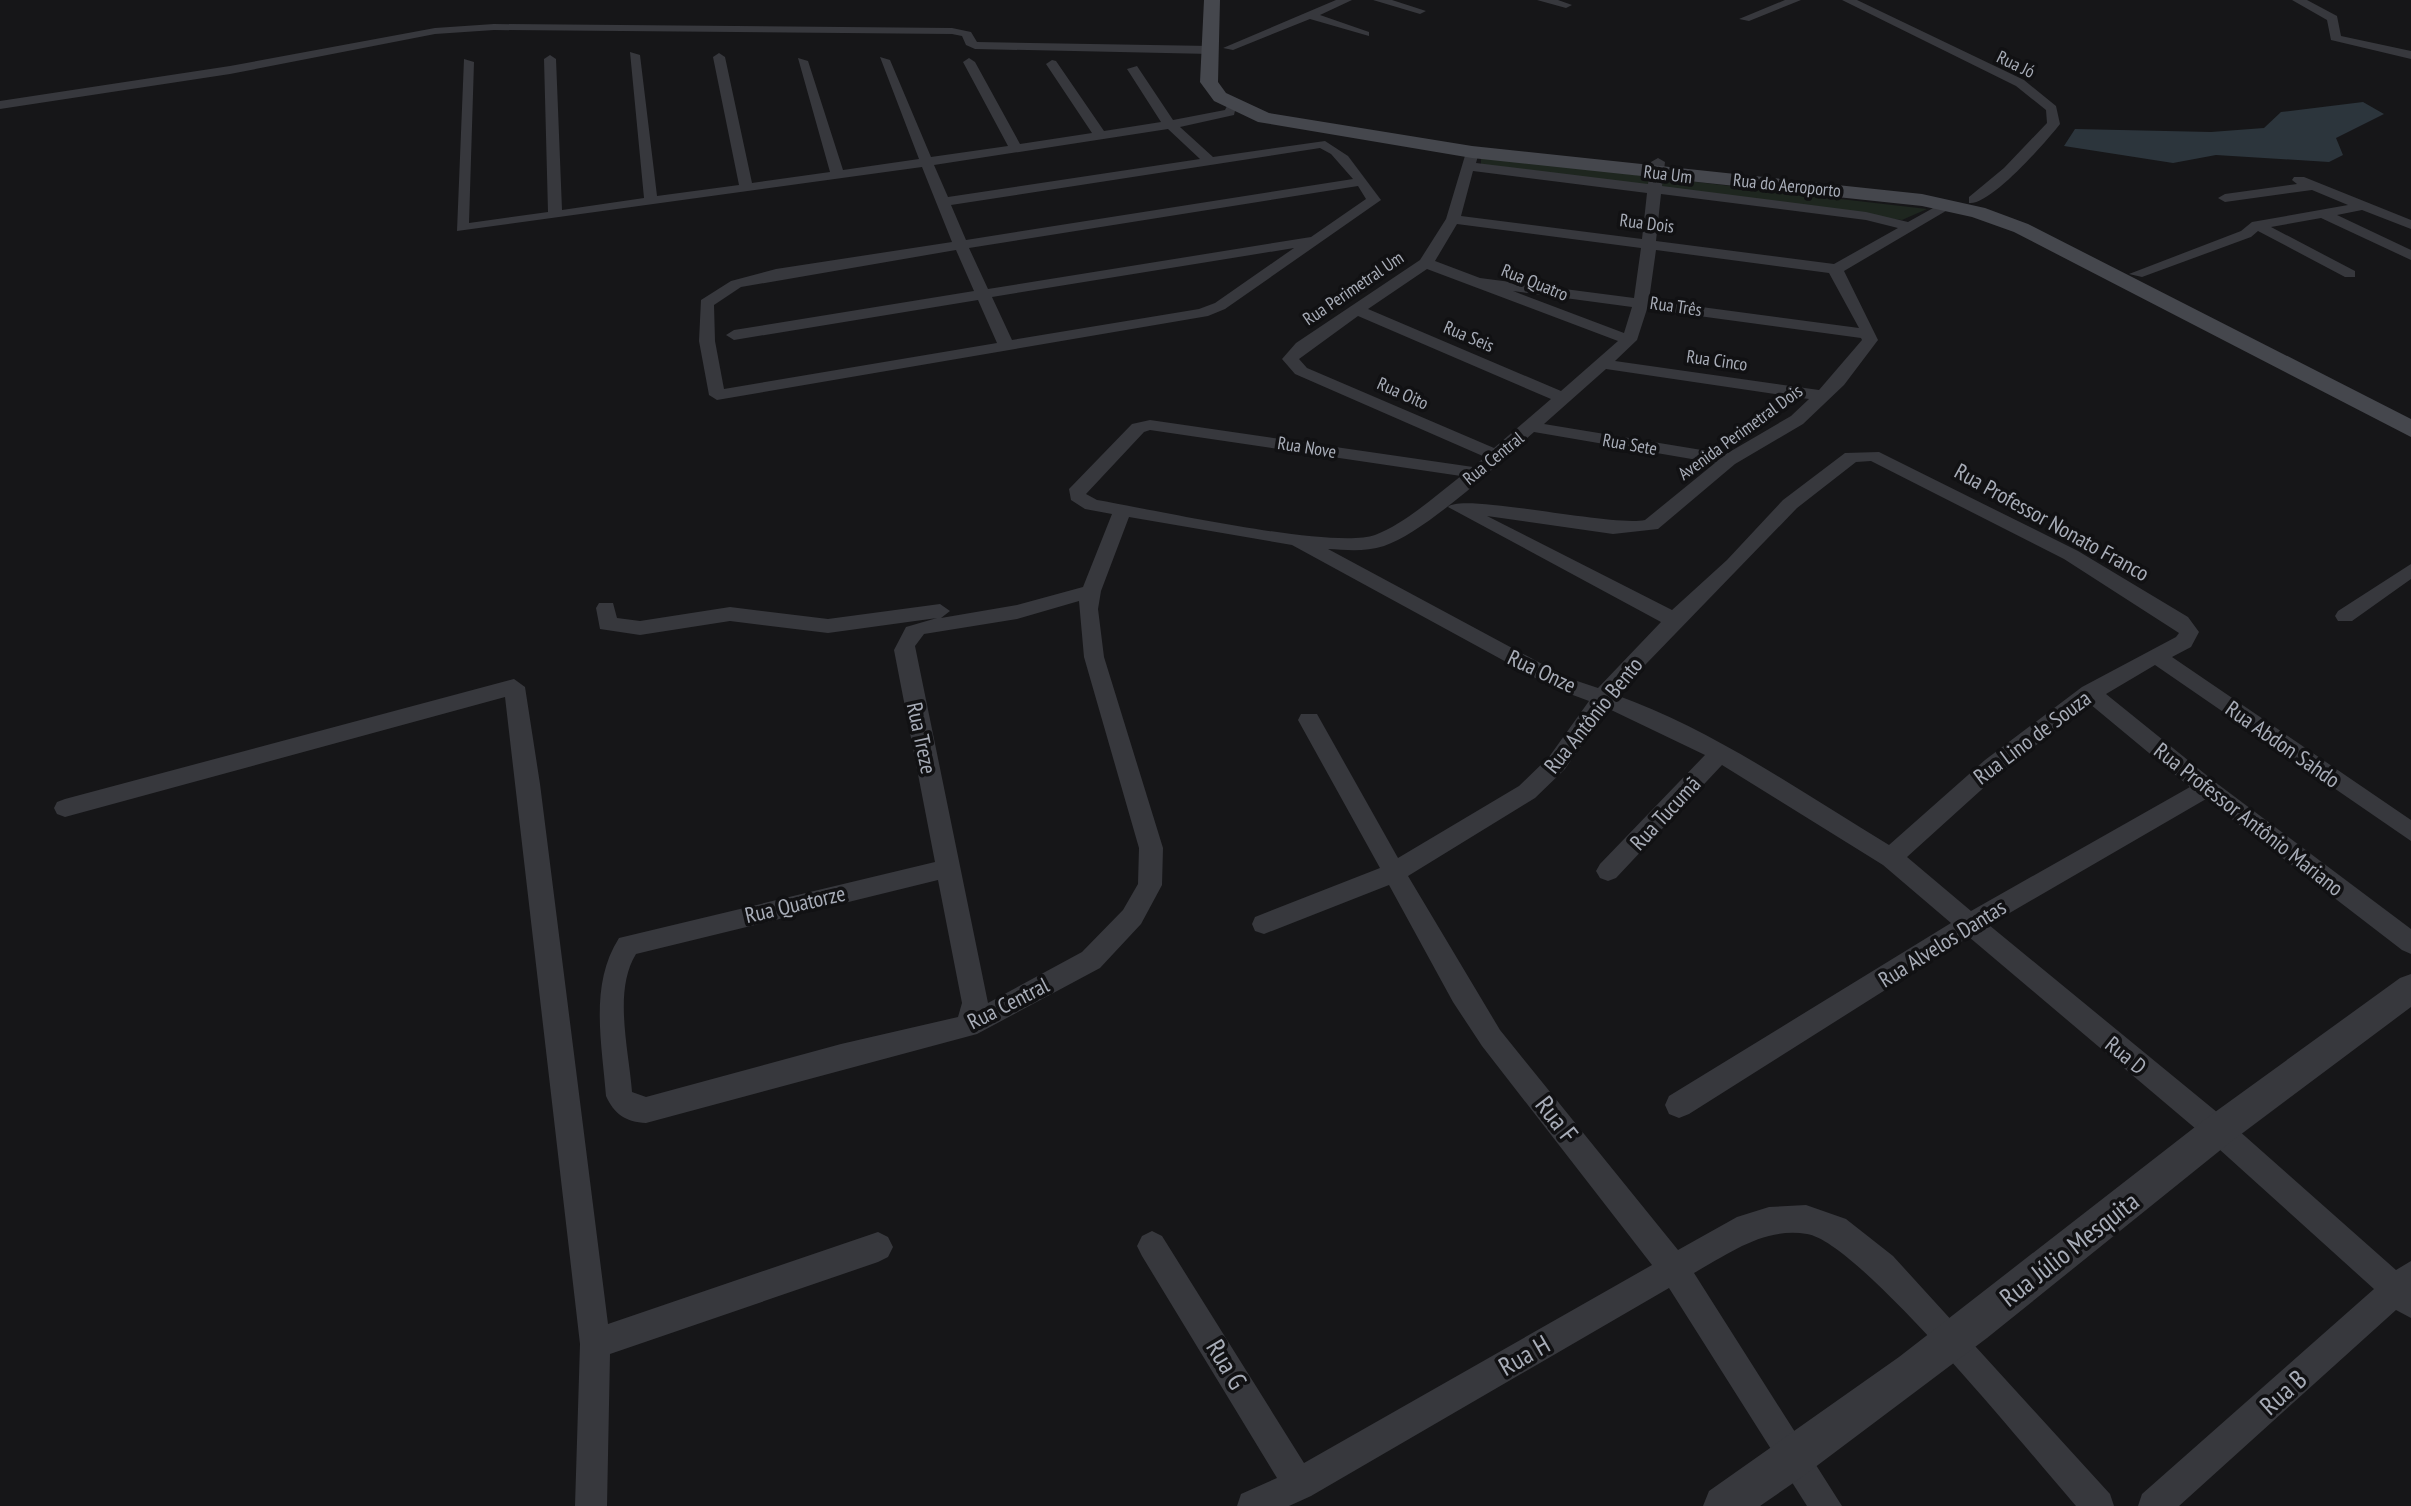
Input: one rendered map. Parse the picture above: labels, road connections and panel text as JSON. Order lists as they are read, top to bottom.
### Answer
{
  "streets": {
    "main road": ["Rua do Aeroporto"],
    "street": [
      "Rua Jó",
      "Rua Um",
      "Rua Dois",
      "Rua Quatro",
      "Rua Perimetral Um",
      "Rua Três",
      "Rua Seis",
      "Rua Cinco",
      "Rua Oito",
      "Avenida Perimetral Dois",
      "Rua Sete",
      "Rua Nove",
      "Rua Central",
      "Rua Professor Nonato Franco",
      "Rua Onze",
      "Rua Antônio Bento",
      "Rua Lino de Souza",
      "Rua Treze",
      "Rua Abdon Sahdo",
      "Rua Tucumã",
      "Rua Professor Antônio Mariano",
      "Rua Quatorze",
      "Rua Alvelos Dantas",
      "Rua D",
      "Rua F",
      "Rua Júlio Mesquita",
      "Rua H",
      "Rua G",
      "Rua B"
    ]
  },
  "crossings": [
    ["Rua Jó", "Rua do Aeroporto"],
    ["Rua Um", "Rua do Aeroporto"],
    ["Rua Um", "Rua Central"],
    ["Rua do Aeroporto", "Rua Perimetral Um"],
    ["Rua do Aeroporto", "Rua Central"],
    ["Rua Dois", "Rua Perimetral Um"],
    ["Rua Dois", "Rua Central"],
    ["Rua Quatro", "Rua Perimetral Um"],
    ["Rua Quatro", "Rua Três"],
    ["Rua Quatro", "Rua Central"],
    ["Rua Perimetral Um", "Rua Seis"],
    ["Rua Perimetral Um", "Rua Oito"],
    ["Rua Três", "Avenida Perimetral Dois"],
    ["Rua Três", "Rua Central"],
    ["Rua Seis", "Rua Central"],
    ["Rua Cinco", "Avenida Perimetral Dois"],
    ["Rua Cinco", "Rua Central"],
    ["Rua Oito", "Rua Central"],
    ["Avenida Perimetral Dois", "Rua Sete"],
    ["Avenida Perimetral Dois", "Rua Central"],
    ["Rua Sete", "Rua Central"],
    ["Rua Nove", "Rua Central"],
    ["Rua Central", "Rua Onze"],
    ["Rua Central", "Rua Treze"],
    ["Rua Central", "Rua Quatorze"],
    ["Rua Professor Nonato Franco", "Rua Antônio Bento"],
    ["Rua Professor Nonato Franco", "Rua Lino de Souza"],
    ["Rua Onze", "Rua Antônio Bento"],
    ["Rua Onze", "Rua Tucumã"],
    ["Rua Onze", "Rua D"],
    ["Rua Antônio Bento", "Rua F"],
    ["Rua Lino de Souza", "Rua Abdon Sahdo"],
    ["Rua Lino de Souza", "Rua Professor Antônio Mariano"],
    ["Rua Lino de Souza", "Rua D"],
    ["Rua Treze", "Rua Quatorze"],
    ["Rua Professor Antônio Mariano", "Rua Alvelos Dantas"],
    ["Rua Alvelos Dantas", "Rua D"],
    ["Rua D", "Rua Júlio Mesquita"],
    ["Rua D", "Rua B"],
    ["Rua F", "Rua Júlio Mesquita"],
    ["Rua F", "Rua H"],
    ["Rua Júlio Mesquita", "Rua H"],
    ["Rua H", "Rua G"]
  ]
}
